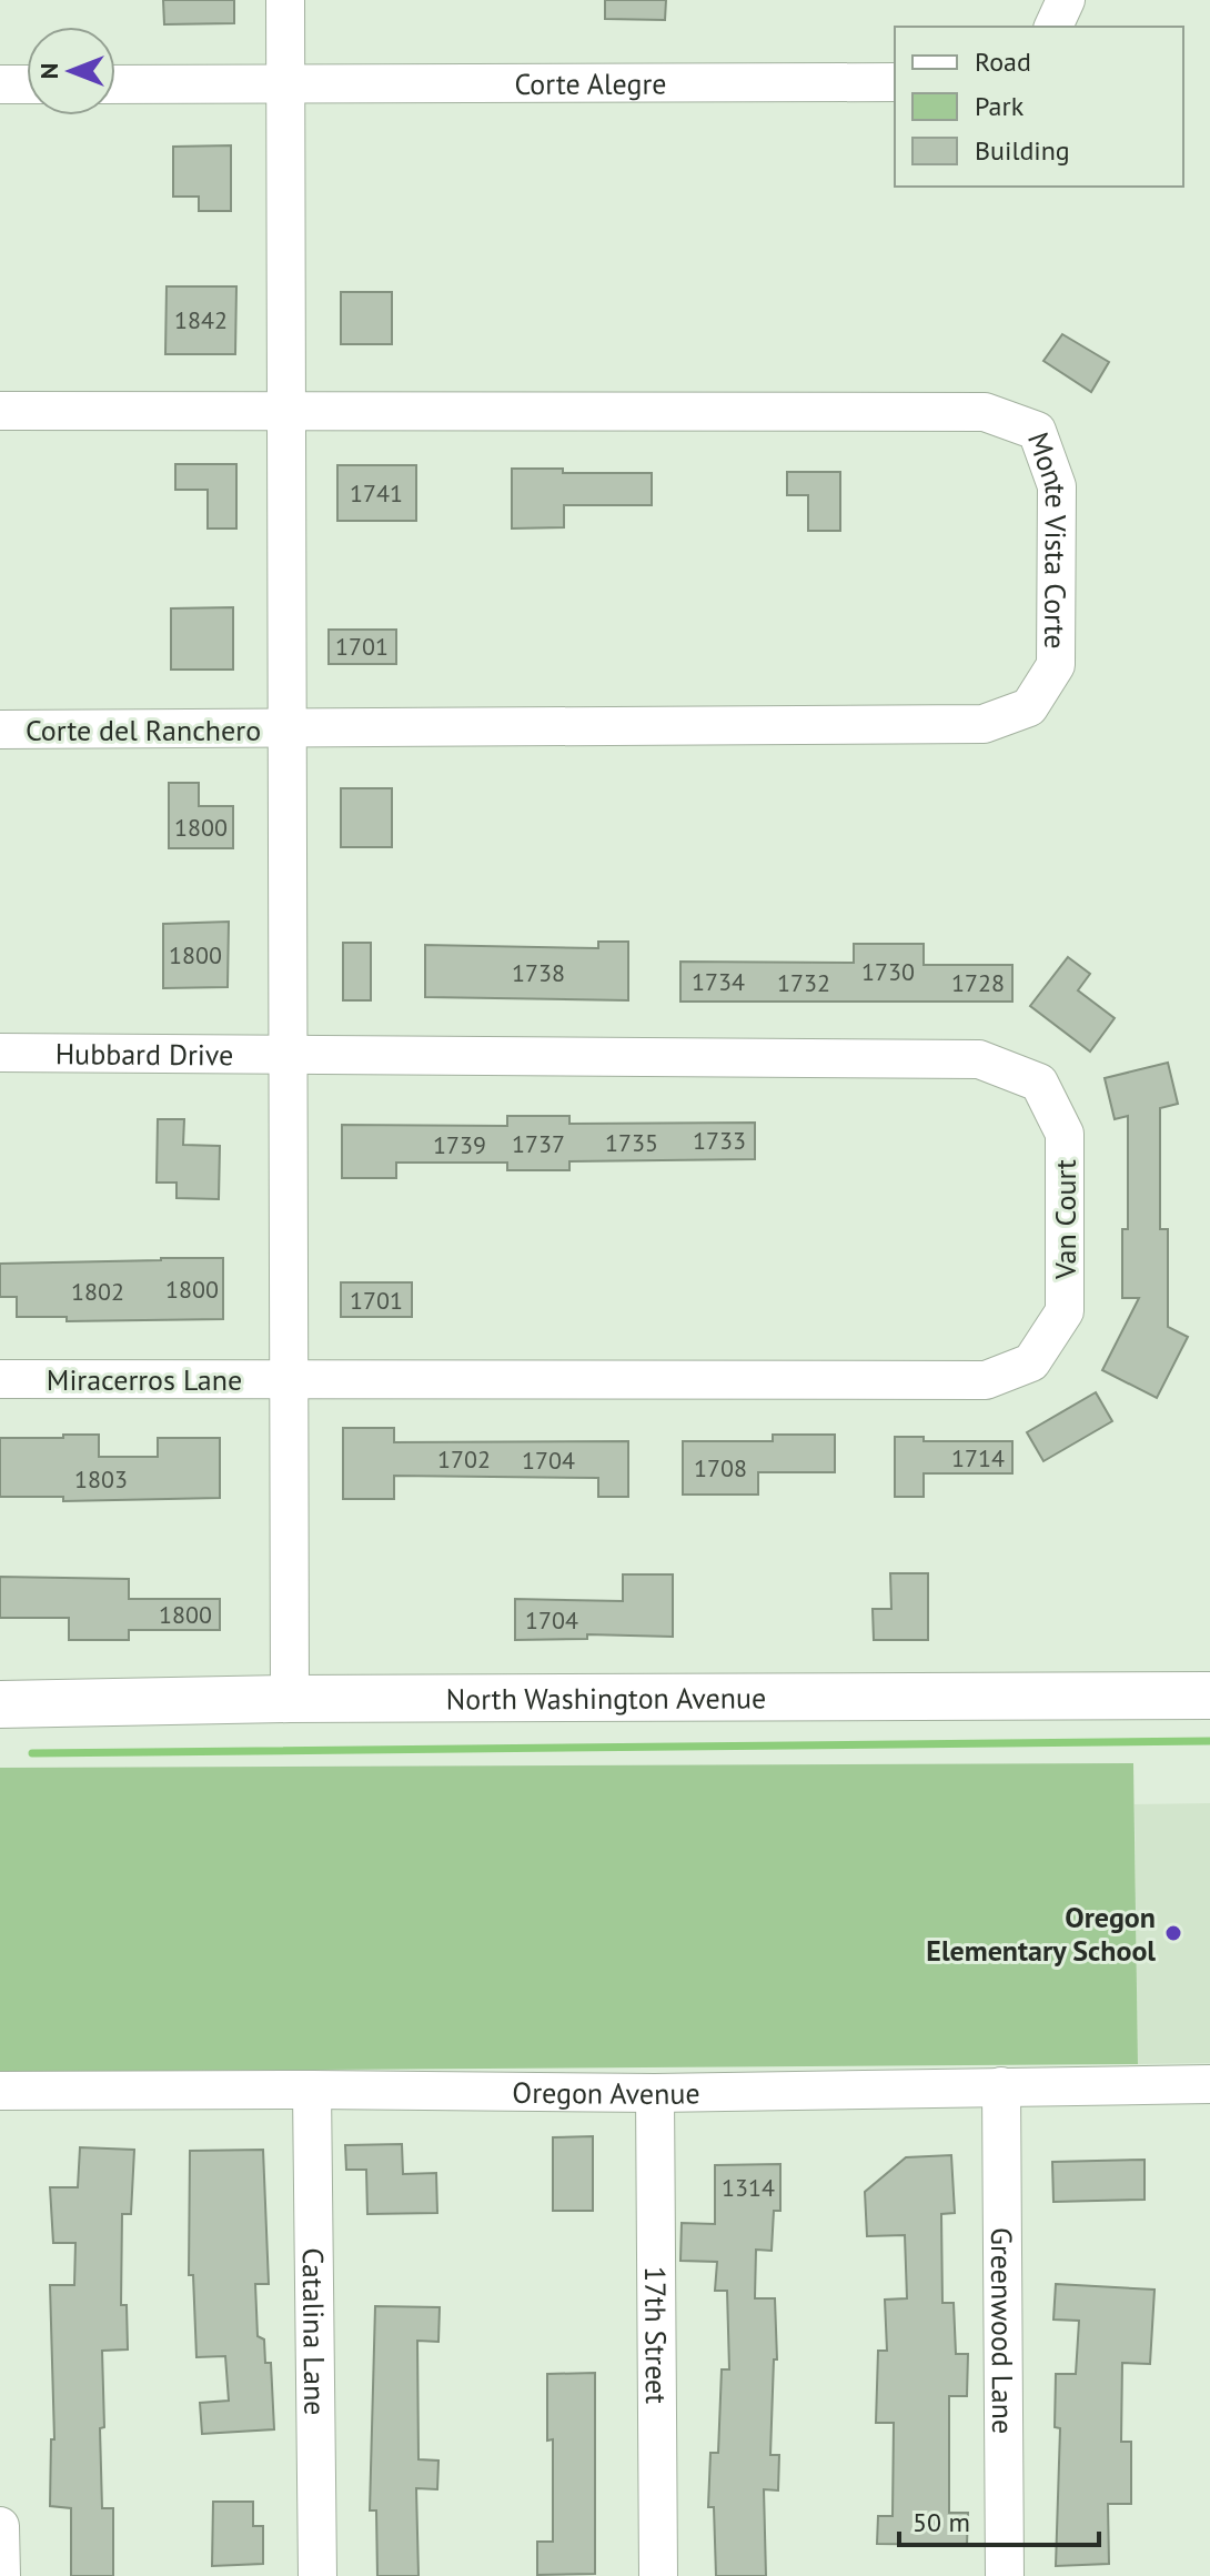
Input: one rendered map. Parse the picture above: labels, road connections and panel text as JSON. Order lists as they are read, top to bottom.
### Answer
{
  "streets": {
    "main road": ["North Washington Avenue"],
    "street": [
      "Corte Alegre",
      "Monte Vista Corte",
      "Corte del Ranchero",
      "Hubbard Drive",
      "Van Court",
      "Miracerros Lane",
      "Oregon Avenue",
      "Greenwood Lane",
      "Catalina Lane",
      "17th Street"
    ]
  },
  "crossings": [
    ["Monte Vista Corte", "Corte del Ranchero"],
    ["Hubbard Drive", "Van Court"],
    ["Van Court", "Miracerros Lane"],
    ["Oregon Avenue", "Greenwood Lane"],
    ["Oregon Avenue", "Catalina Lane"],
    ["Oregon Avenue", "17th Street"]
  ],
  "places": ["Oregon Elementary School"],
  "house_numbers": [
    "1842",
    "1741",
    "1701",
    "1800",
    "1800",
    "1730",
    "1738",
    "1734",
    "1732",
    "1728",
    "1733",
    "1735",
    "1737",
    "1739",
    "1800",
    "1802",
    "1701",
    "1714",
    "1702",
    "1704",
    "1708",
    "1803",
    "1800",
    "1704",
    "1314"
  ],
  "legend": ["Road", "Park", "Building"],
  "scale_bar": "50 m",
  "north": "left"
}
